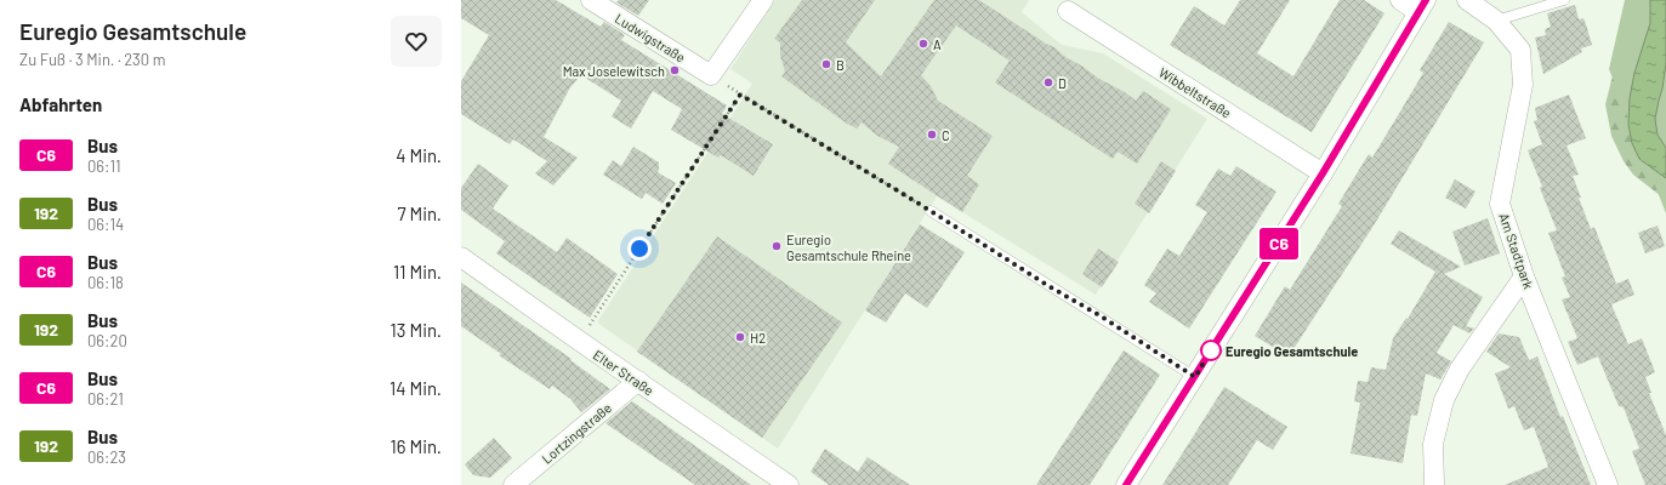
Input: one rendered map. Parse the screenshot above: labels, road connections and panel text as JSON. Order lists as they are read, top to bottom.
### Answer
{
  "streets": {
    "street": [
      "Ludwigstraße",
      "Wibbeltstraße",
      "Am Stadtpark",
      "Elter Straße",
      "Lortzingstraße"
    ]
  },
  "crossings": [
    ["Elter Straße", "Lortzingstraße"]
  ],
  "places": [
    "A",
    "B",
    "Max Joselewitsch",
    "D",
    "C",
    "Euregio Gesamtschule Rheine",
    "H2",
    "Euregio Gesamtschule"
  ],
  "lines": ["bus line C6"],
  "page": {
    "heading": [
      ["Euregio Gesamtschule", "Zu Fuß · 3 Min. · 230 m"],
      "Abfahrten"
    ],
    "on_map": "C6",
    "list": [
      {
        "mark": "C6",
        "name": "Bus",
        "note": "06:11",
        "value": "4 Min."
      },
      {
        "mark": "192",
        "name": "Bus",
        "note": "06:14",
        "value": "7 Min."
      },
      {
        "mark": "C6",
        "name": "Bus",
        "note": "06:18",
        "value": "11 Min."
      },
      {
        "mark": "192",
        "name": "Bus",
        "note": "06:20",
        "value": "13 Min."
      },
      {
        "mark": "C6",
        "name": "Bus",
        "note": "06:21",
        "value": "14 Min."
      },
      {
        "mark": "192",
        "name": "Bus",
        "note": "06:23",
        "value": "16 Min."
      }
    ]
  }
}
